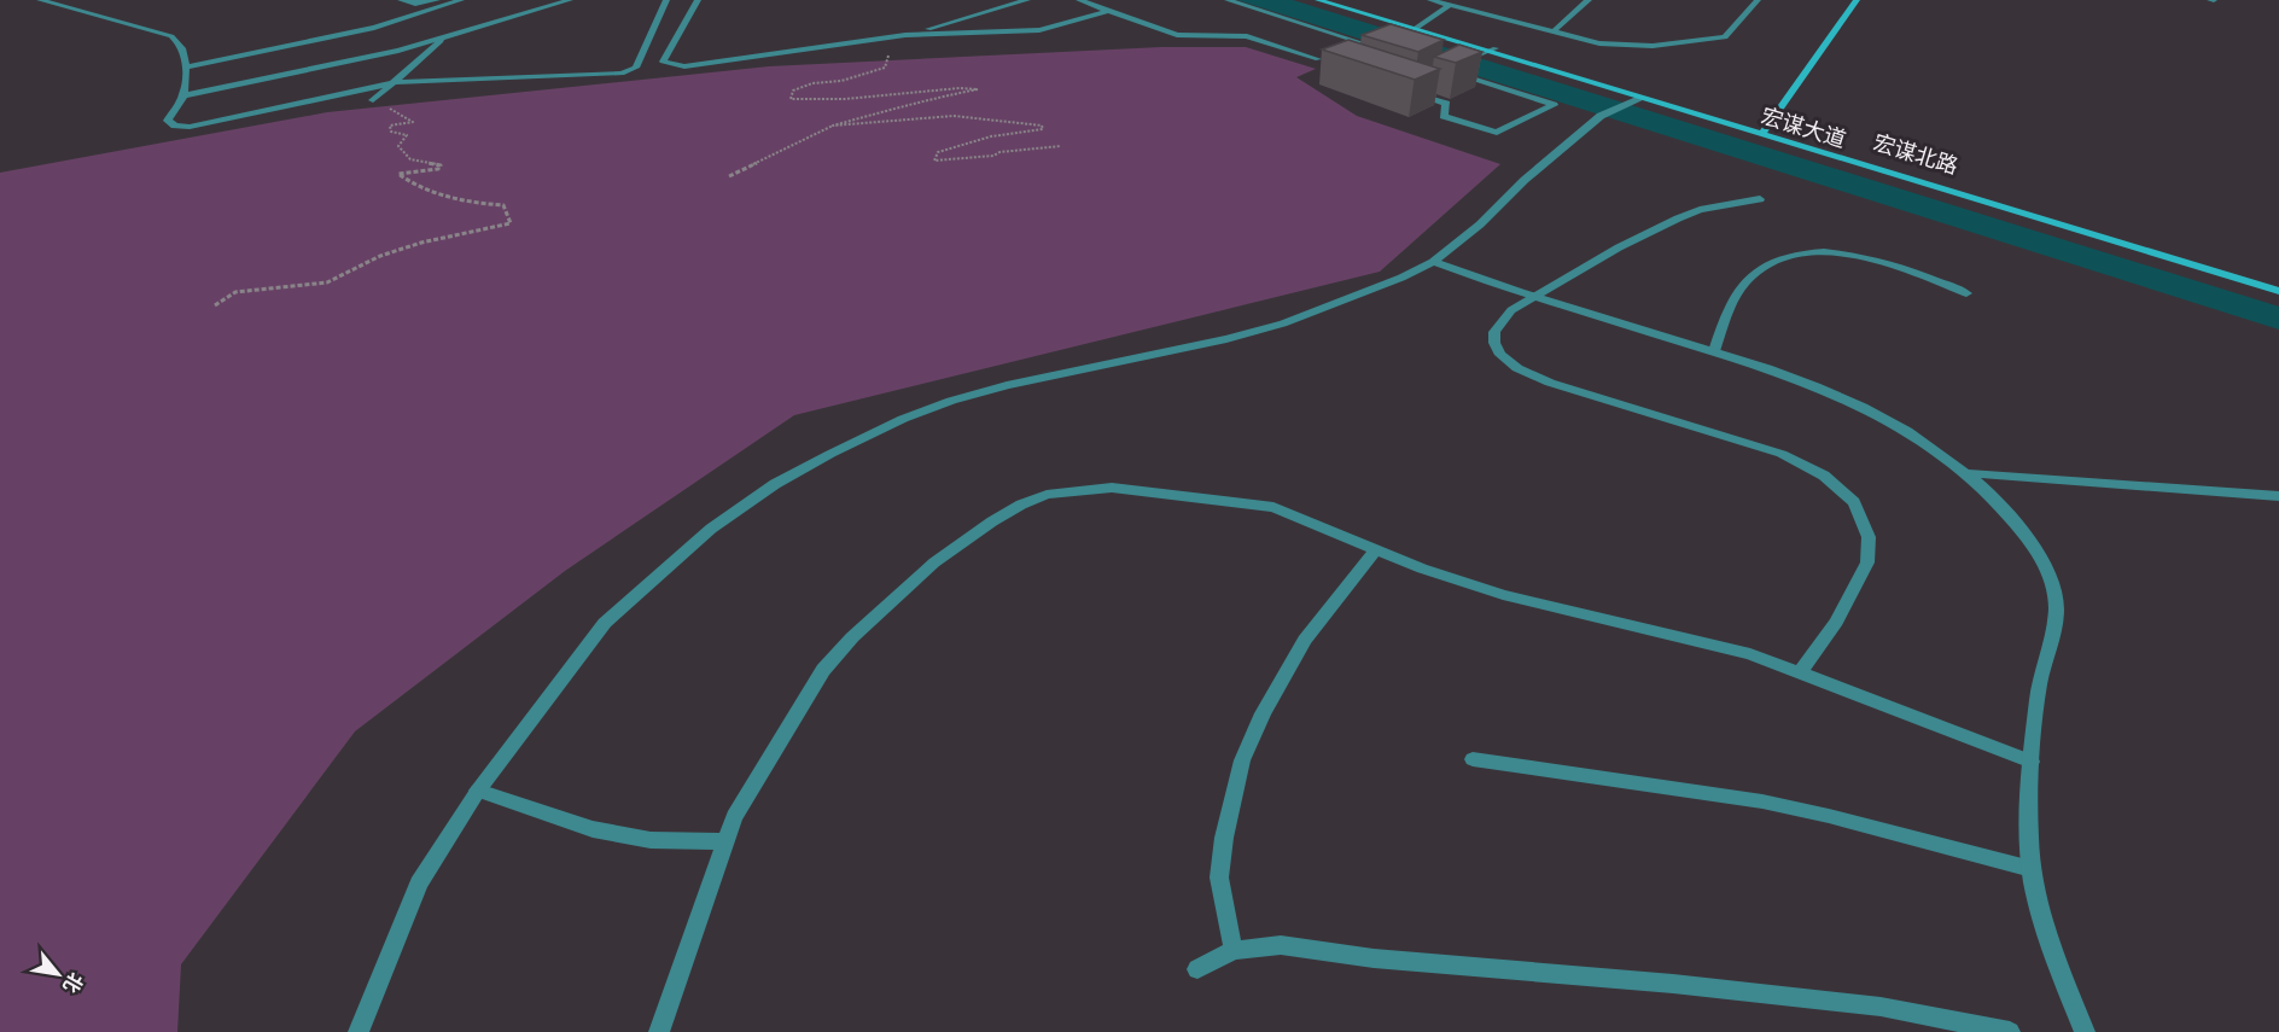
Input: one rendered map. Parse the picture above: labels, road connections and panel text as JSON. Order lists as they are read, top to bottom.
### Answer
{
  "streets": {
    "main road": ["宏谋大道", "宏谋北路"]
  },
  "crossings": [
    ["宏谋大道", "宏谋北路"]
  ],
  "north": "bottom right"
}
